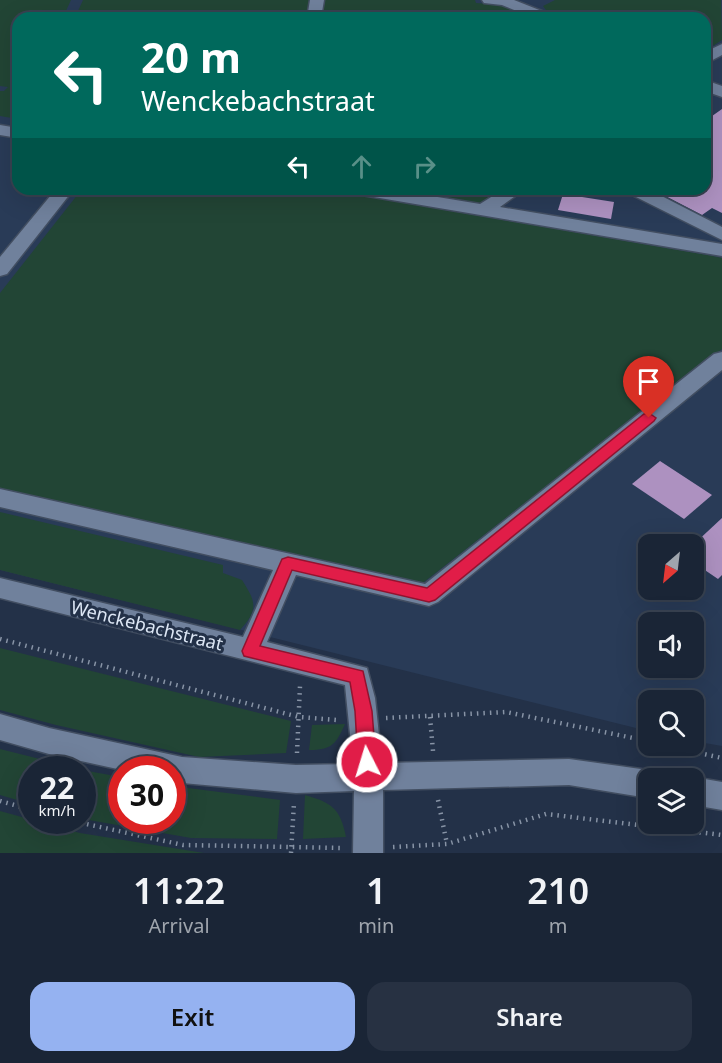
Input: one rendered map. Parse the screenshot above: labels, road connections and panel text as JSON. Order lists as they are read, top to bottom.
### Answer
{
  "streets": {
    "street": ["Wenckebachstraat"]
  },
  "north": "bottom left",
  "page": {
    "turn": ["20 m", "Wenckebachstraat"],
    "speed": "22 km/h",
    "limit": "30",
    "eta": [
      "11:22",
      "Arrival",
      "1",
      "min",
      "210",
      "m"
    ],
    "buttons": ["Exit", "Share"]
  }
}
